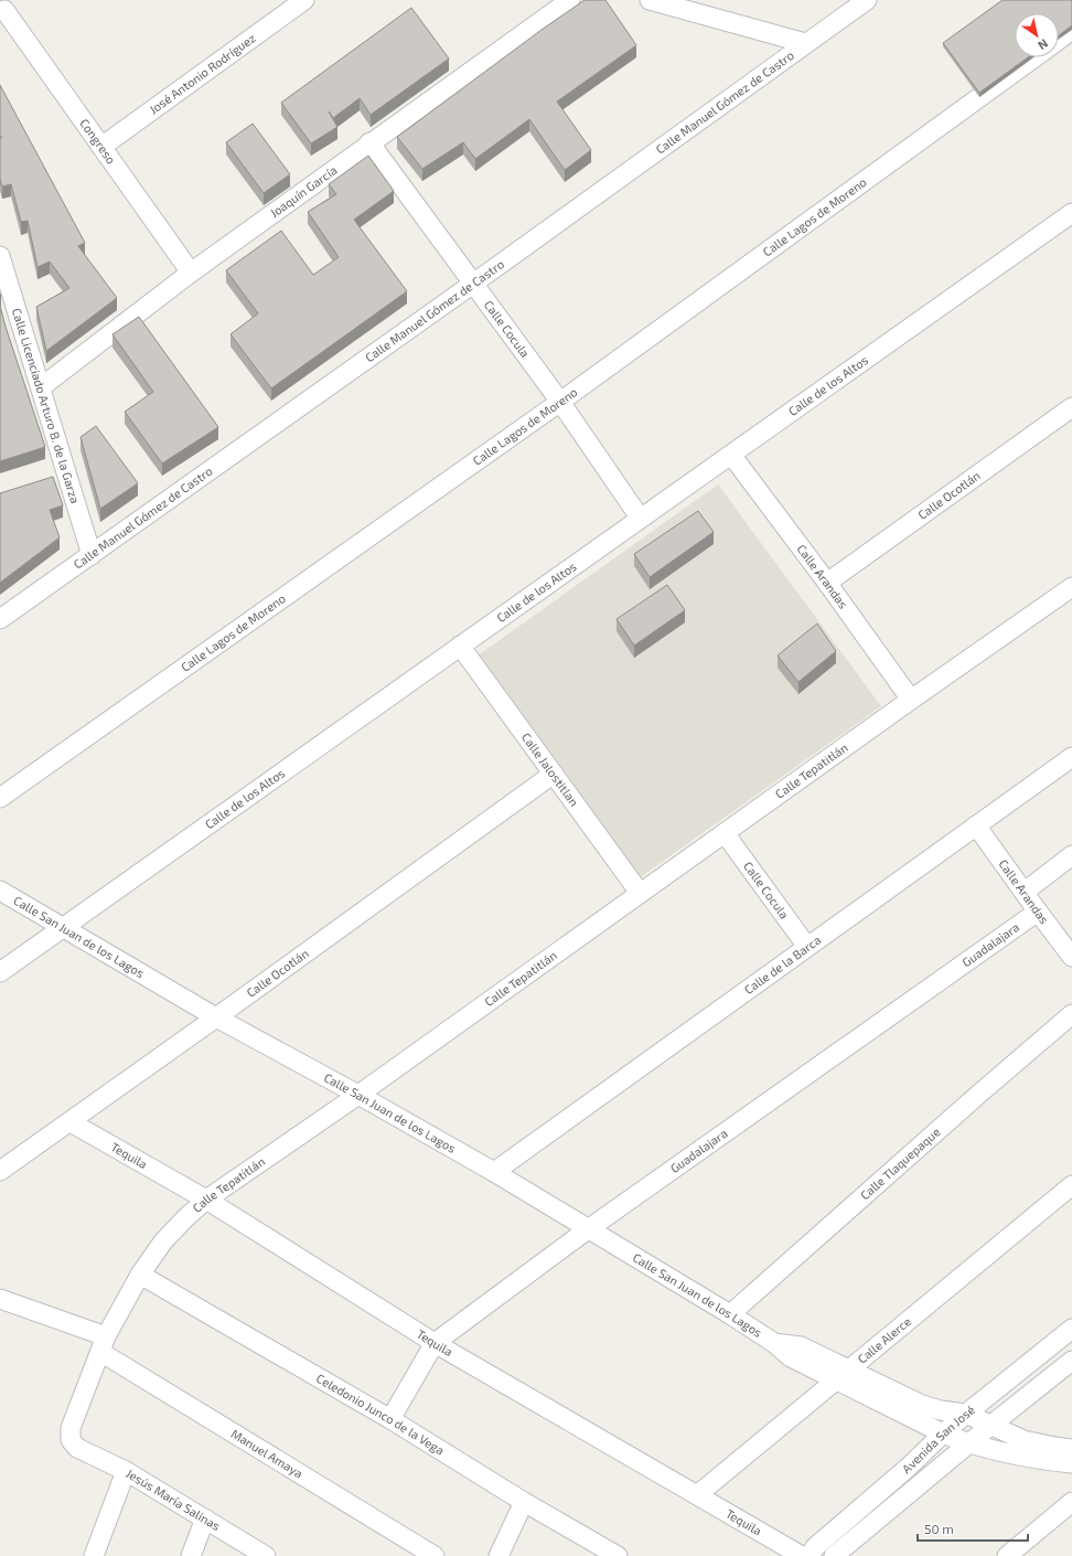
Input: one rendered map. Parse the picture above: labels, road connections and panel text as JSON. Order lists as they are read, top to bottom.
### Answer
{
  "streets": {
    "street": [
      "José Antonio Rodríguez",
      "Calle Manuel Gómez de Castro",
      "Congreso",
      "Joaquín García",
      "Calle Lagos de Moreno",
      "Calle Cocula",
      "Calle de los Altos",
      "Calle Licenciado Arturo B. de la Garza",
      "Calle Ocotlán",
      "Calle Arandas",
      "Calle Jalostitlan",
      "Calle Tepatitlán",
      "Calle San Juan de los Lagos",
      "Guadalajara",
      "Calle de la Barca",
      "Tequila",
      "Calle Tlaquepaque",
      "Calle Alerce",
      "Celedonio Junco de la Vega",
      "Avenida San José",
      "Manuel Amaya",
      "Jesús María Salinas"
    ]
  },
  "crossings": [
    ["José Antonio Rodríguez", "Congreso"],
    ["Calle Manuel Gómez de Castro", "Calle Cocula"],
    ["Calle Manuel Gómez de Castro", "Calle Licenciado Arturo B. de la Garza"],
    ["Congreso", "Joaquín García"],
    ["Joaquín García", "Calle Cocula"],
    ["Joaquín García", "Calle Licenciado Arturo B. de la Garza"],
    ["Calle Lagos de Moreno", "Calle Cocula"],
    ["Calle Cocula", "Calle de los Altos"],
    ["Calle Cocula", "Calle Tepatitlán"],
    ["Calle Cocula", "Calle de la Barca"],
    ["Calle de los Altos", "Calle Arandas"],
    ["Calle de los Altos", "Calle Jalostitlan"],
    ["Calle de los Altos", "Calle San Juan de los Lagos"],
    ["Calle Ocotlán", "Calle Arandas"],
    ["Calle Ocotlán", "Calle Jalostitlan"],
    ["Calle Ocotlán", "Calle San Juan de los Lagos"],
    ["Calle Ocotlán", "Tequila"],
    ["Calle Arandas", "Calle Tepatitlán"],
    ["Calle Arandas", "Guadalajara"],
    ["Calle Arandas", "Calle de la Barca"],
    ["Calle Jalostitlan", "Calle Tepatitlán"],
    ["Calle Tepatitlán", "Calle San Juan de los Lagos"],
    ["Calle Tepatitlán", "Tequila"],
    ["Calle Tepatitlán", "Celedonio Junco de la Vega"],
    ["Calle Tepatitlán", "Manuel Amaya"],
    ["Calle Tepatitlán", "Jesús María Salinas"],
    ["Calle San Juan de los Lagos", "Guadalajara"],
    ["Calle San Juan de los Lagos", "Calle de la Barca"],
    ["Calle San Juan de los Lagos", "Calle Tlaquepaque"],
    ["Calle San Juan de los Lagos", "Calle Alerce"],
    ["Calle San Juan de los Lagos", "Avenida San José"],
    ["Guadalajara", "Tequila"],
    ["Guadalajara", "Celedonio Junco de la Vega"],
    ["Tequila", "Calle Alerce"]
  ],
  "scale_bar": "50 m",
  "north": "bottom right"
}
